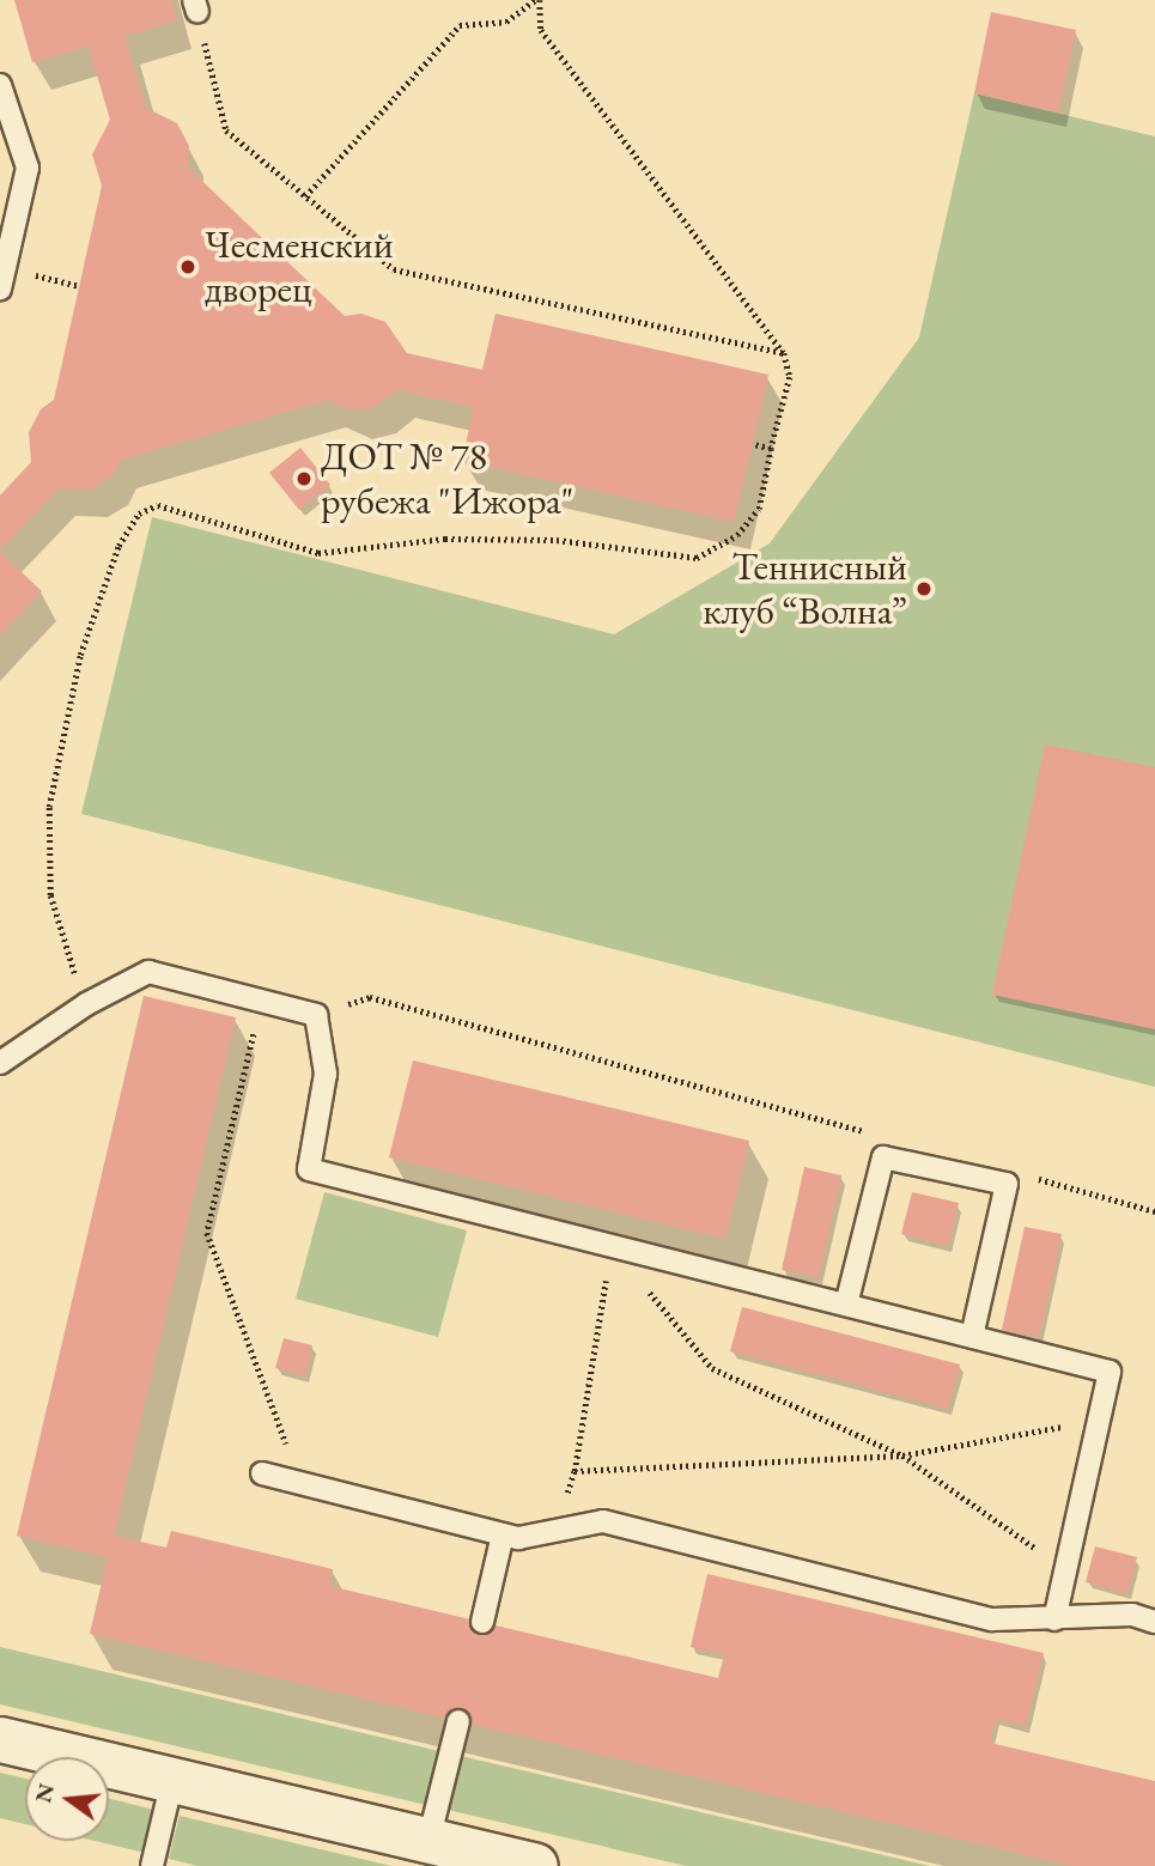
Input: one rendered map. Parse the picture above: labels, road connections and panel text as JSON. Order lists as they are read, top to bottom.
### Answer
{
  "places": ["Чесменский дворец", "ДОТ № 78 рубежа \"Ижора\"", "Теннисный клуб “Волна”"],
  "north": "left"
}
